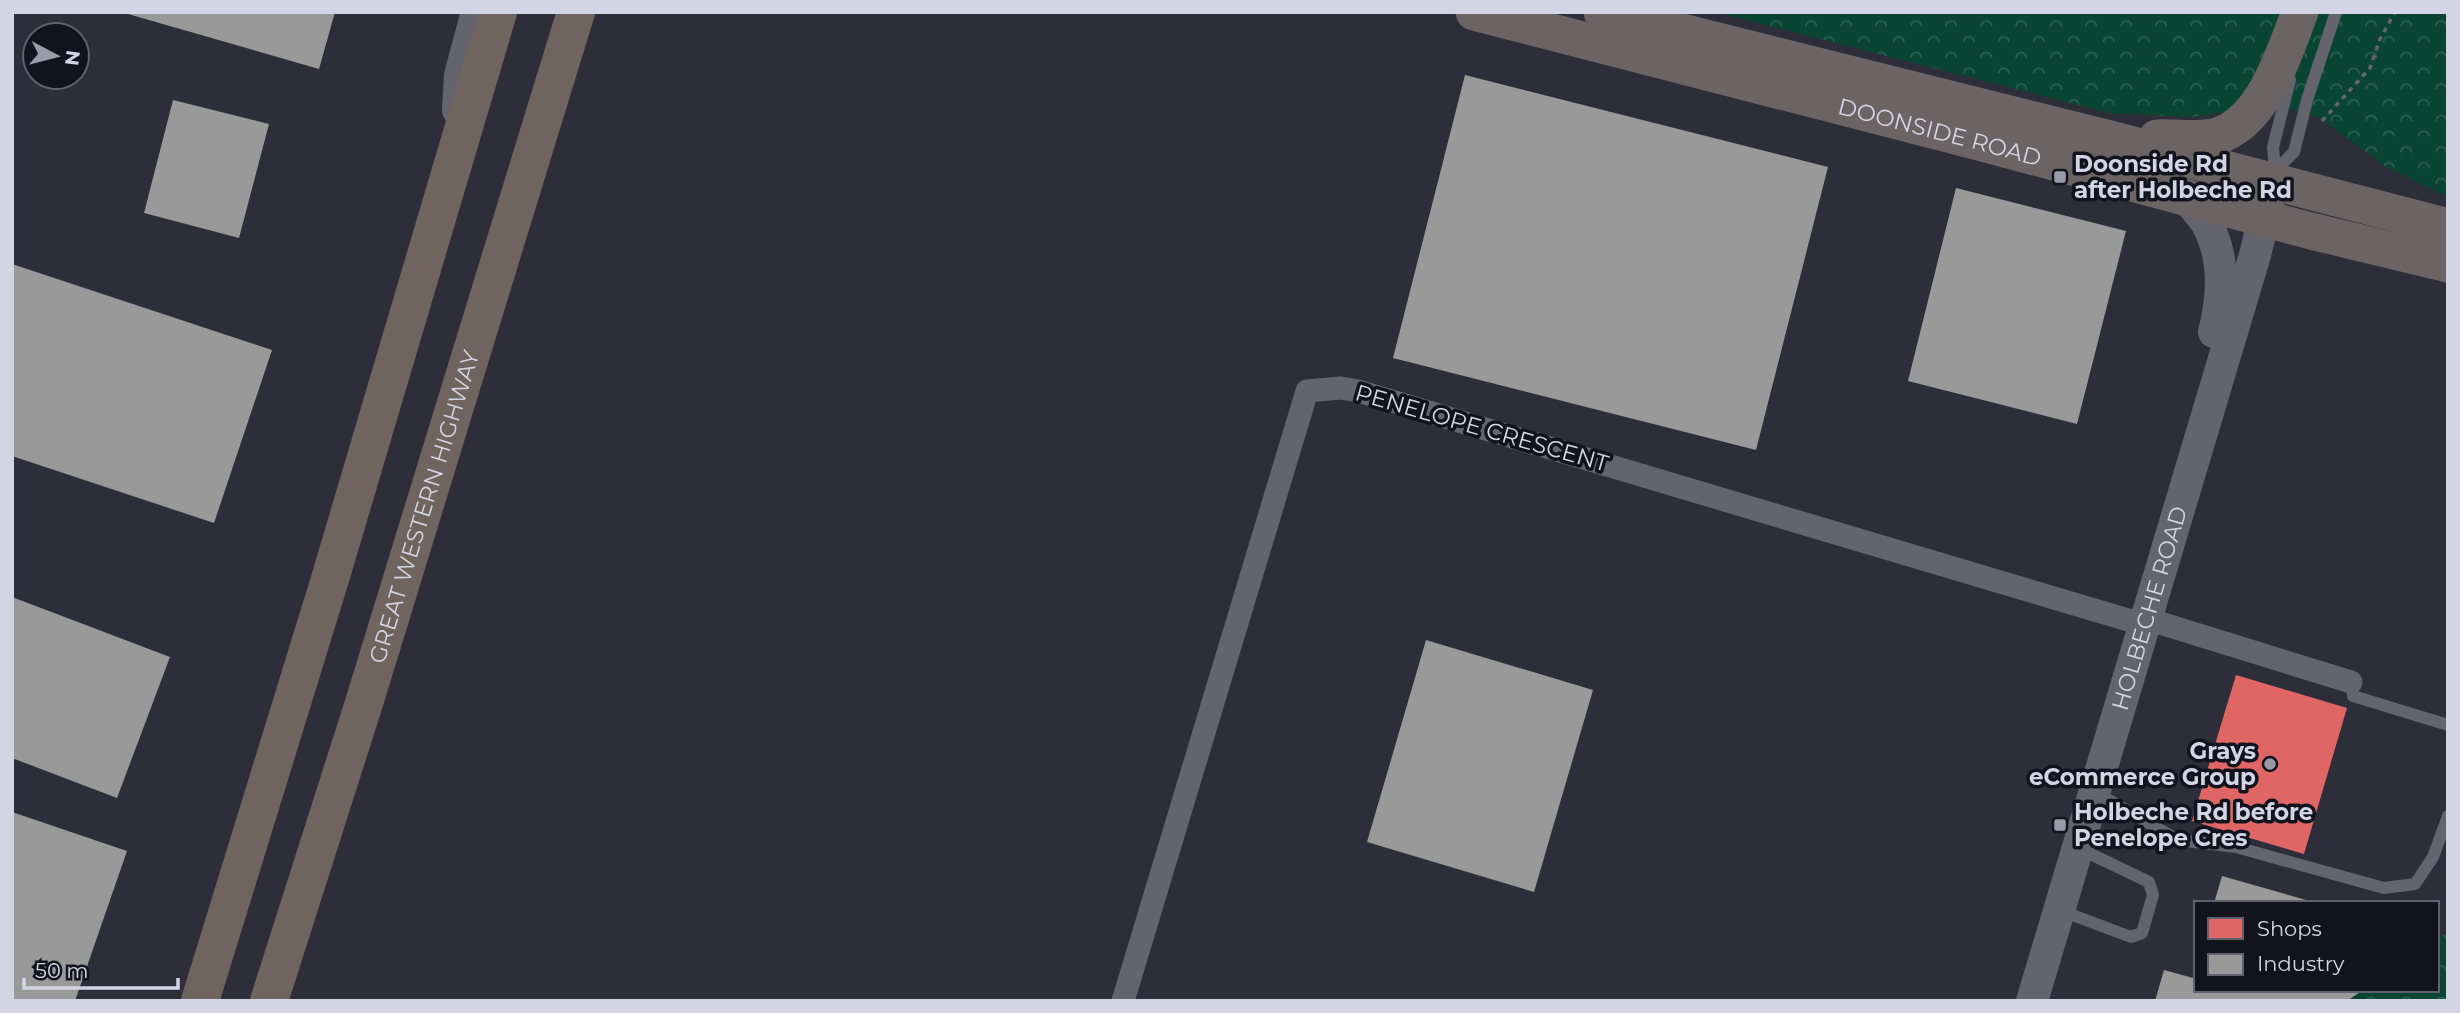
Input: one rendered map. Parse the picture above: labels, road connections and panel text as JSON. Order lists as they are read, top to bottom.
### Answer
{
  "streets": {
    "highway": ["GREAT WESTERN HIGHWAY"],
    "main road": ["DOONSIDE ROAD"],
    "street": ["PENELOPE CRESCENT", "HOLBECHE ROAD"]
  },
  "crossings": [
    ["DOONSIDE ROAD", "HOLBECHE ROAD"],
    ["PENELOPE CRESCENT", "HOLBECHE ROAD"]
  ],
  "places": {
    "transit": ["Doonside Rd after Holbeche Rd", "Holbeche Rd before Penelope Cres"],
    "other": ["Grays eCommerce Group"]
  },
  "legend": ["Shops", "Industry"],
  "scale_bar": "50 m",
  "north": "right"
}
